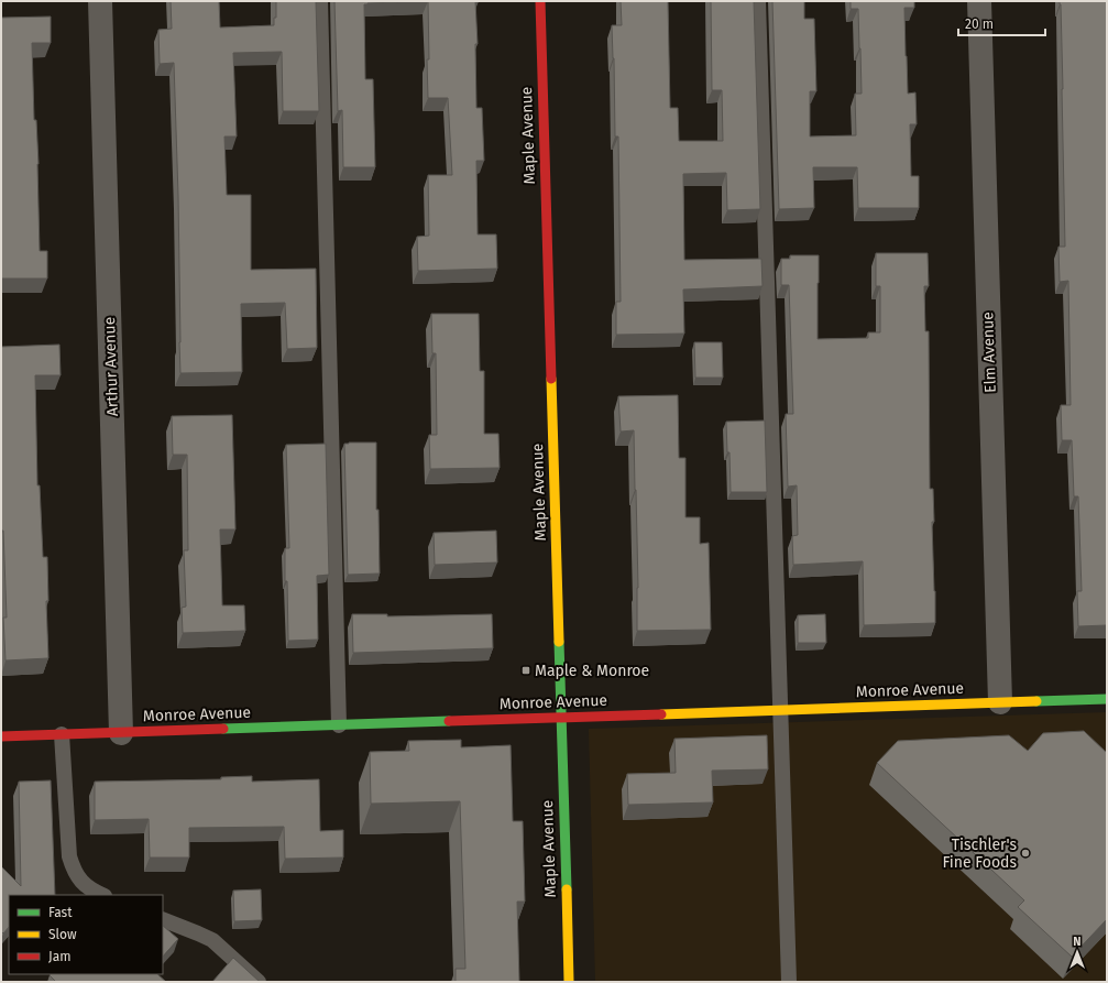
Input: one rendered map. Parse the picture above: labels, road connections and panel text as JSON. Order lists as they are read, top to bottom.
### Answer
{
  "streets": {
    "street": [
      "Maple Avenue",
      "Elm Avenue",
      "Arthur Avenue",
      "Monroe Avenue"
    ]
  },
  "crossings": [
    ["Maple Avenue", "Monroe Avenue"],
    ["Elm Avenue", "Monroe Avenue"],
    ["Arthur Avenue", "Monroe Avenue"]
  ],
  "places": {
    "transit": ["Maple & Monroe"],
    "other": ["Tischler's Fine Foods"]
  },
  "legend": ["Fast", "Slow", "Jam"],
  "scale_bar": "20 m",
  "north": "top"
}
